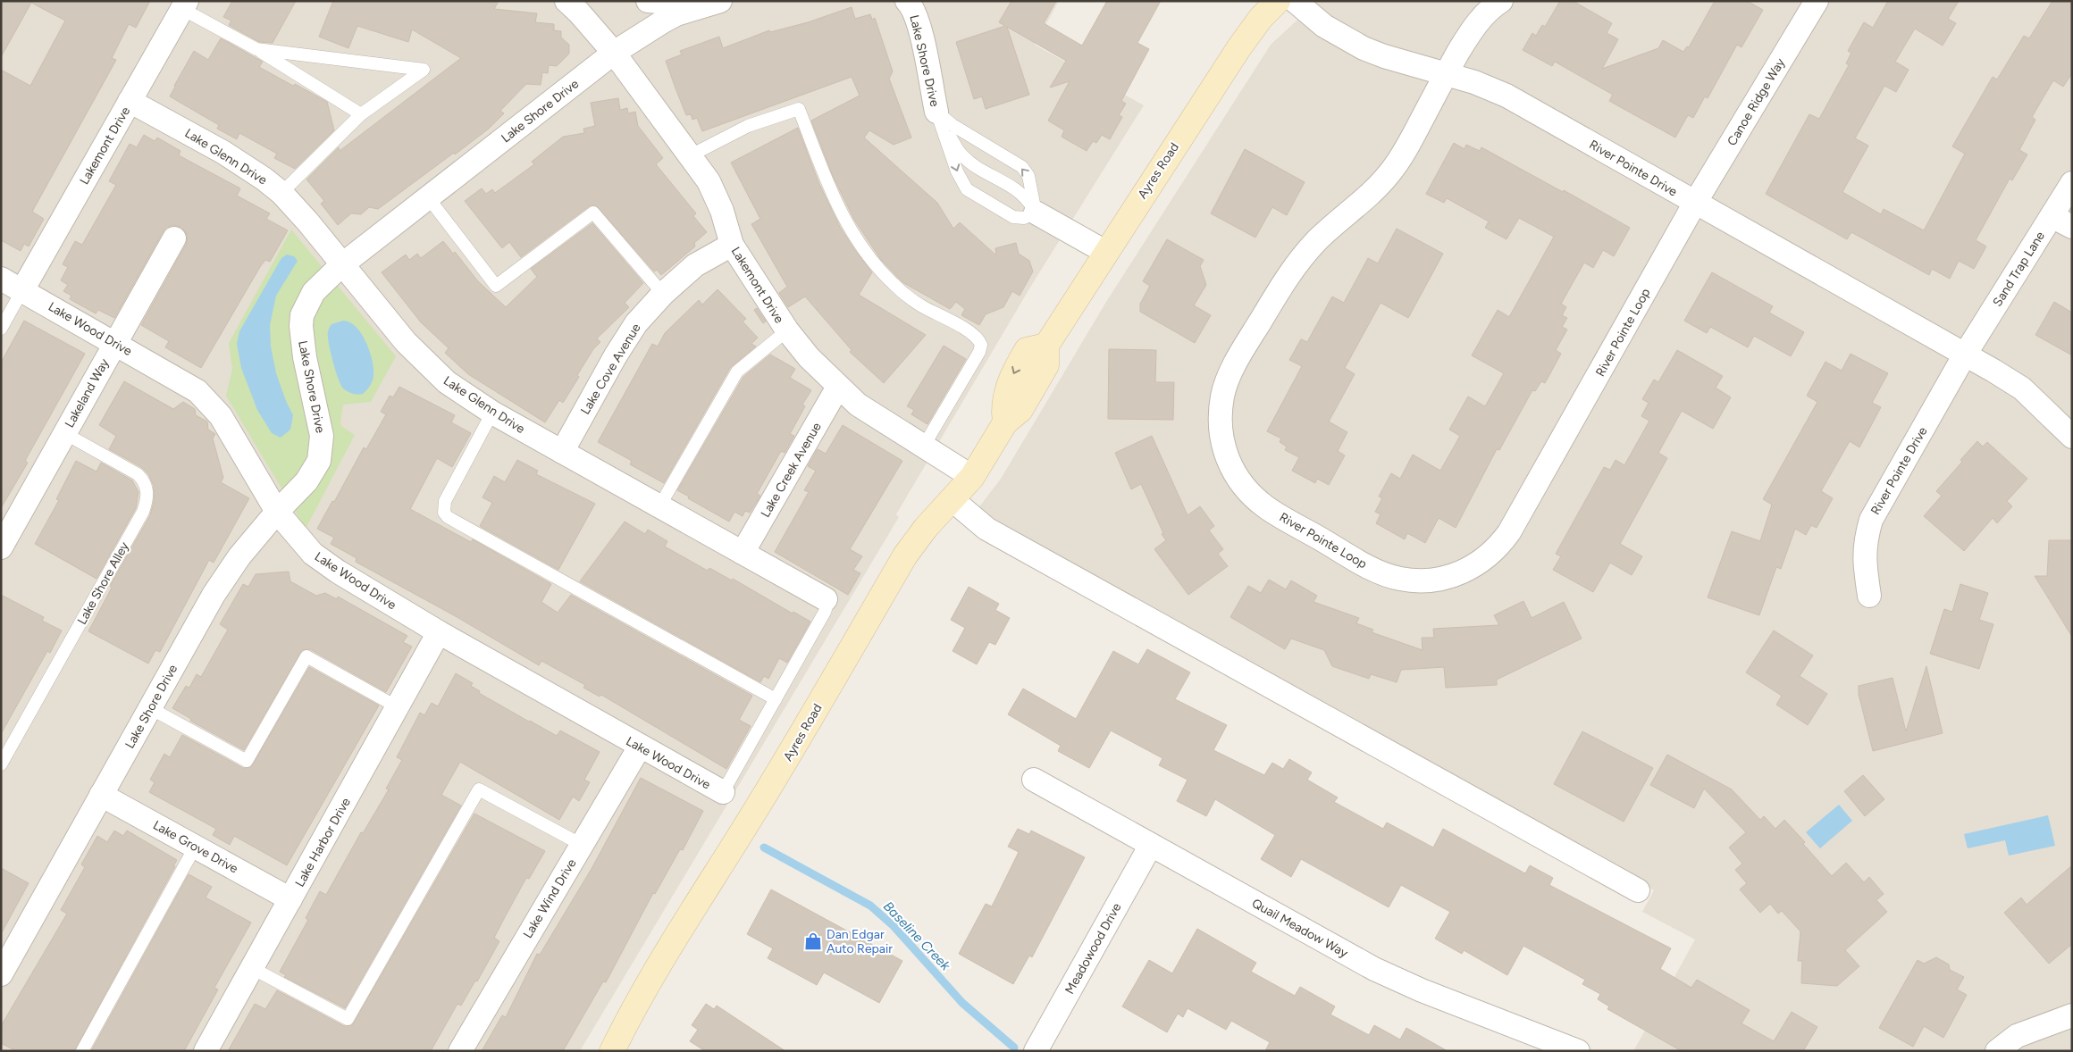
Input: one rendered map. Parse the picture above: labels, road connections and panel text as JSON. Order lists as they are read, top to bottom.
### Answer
{
  "streets": {
    "street": [
      "Lake Shore Drive",
      "Canoe Ridge Way",
      "Lakemont Drive",
      "Lake Glenn Drive",
      "River Pointe Drive",
      "Ayres Road",
      "Sand Trap Lane",
      "Lake Wood Drive",
      "River Pointe Loop",
      "Lake Cove Avenue",
      "Lakeland Way",
      "Lake Creek Avenue",
      "Lake Harbor Drive",
      "Lake Grove Drive",
      "Lake Wind Drive",
      "Quail Meadow Way",
      "Meadowood Drive"
    ],
    "lane": ["Lake Shore Alley"]
  },
  "crossings": [
    ["Lake Shore Drive", "Lakemont Drive"],
    ["Lake Shore Drive", "Lake Glenn Drive"],
    ["Lake Shore Drive", "Ayres Road"],
    ["Lake Shore Drive", "Lake Wood Drive"],
    ["Lake Shore Drive", "Lake Grove Drive"],
    ["Canoe Ridge Way", "River Pointe Drive"],
    ["Canoe Ridge Way", "River Pointe Loop"],
    ["Lakemont Drive", "Lake Glenn Drive"],
    ["Lakemont Drive", "Ayres Road"],
    ["Lakemont Drive", "Lake Wood Drive"],
    ["Lakemont Drive", "Lake Cove Avenue"],
    ["Lakemont Drive", "Lake Creek Avenue"],
    ["Lake Glenn Drive", "Lake Cove Avenue"],
    ["Lake Glenn Drive", "Lake Creek Avenue"],
    ["River Pointe Drive", "Sand Trap Lane"],
    ["River Pointe Drive", "River Pointe Loop"],
    ["Lake Wood Drive", "Lakeland Way"],
    ["Lake Wood Drive", "Lake Harbor Drive"],
    ["Lake Wood Drive", "Lake Wind Drive"],
    ["Lakeland Way", "Lake Shore Alley"],
    ["Lake Harbor Drive", "Lake Grove Drive"],
    ["Quail Meadow Way", "Meadowood Drive"]
  ],
  "water": ["Baseline Creek"],
  "places": {
    "shop": ["Dan Edgar Auto Repair"]
  }
}
